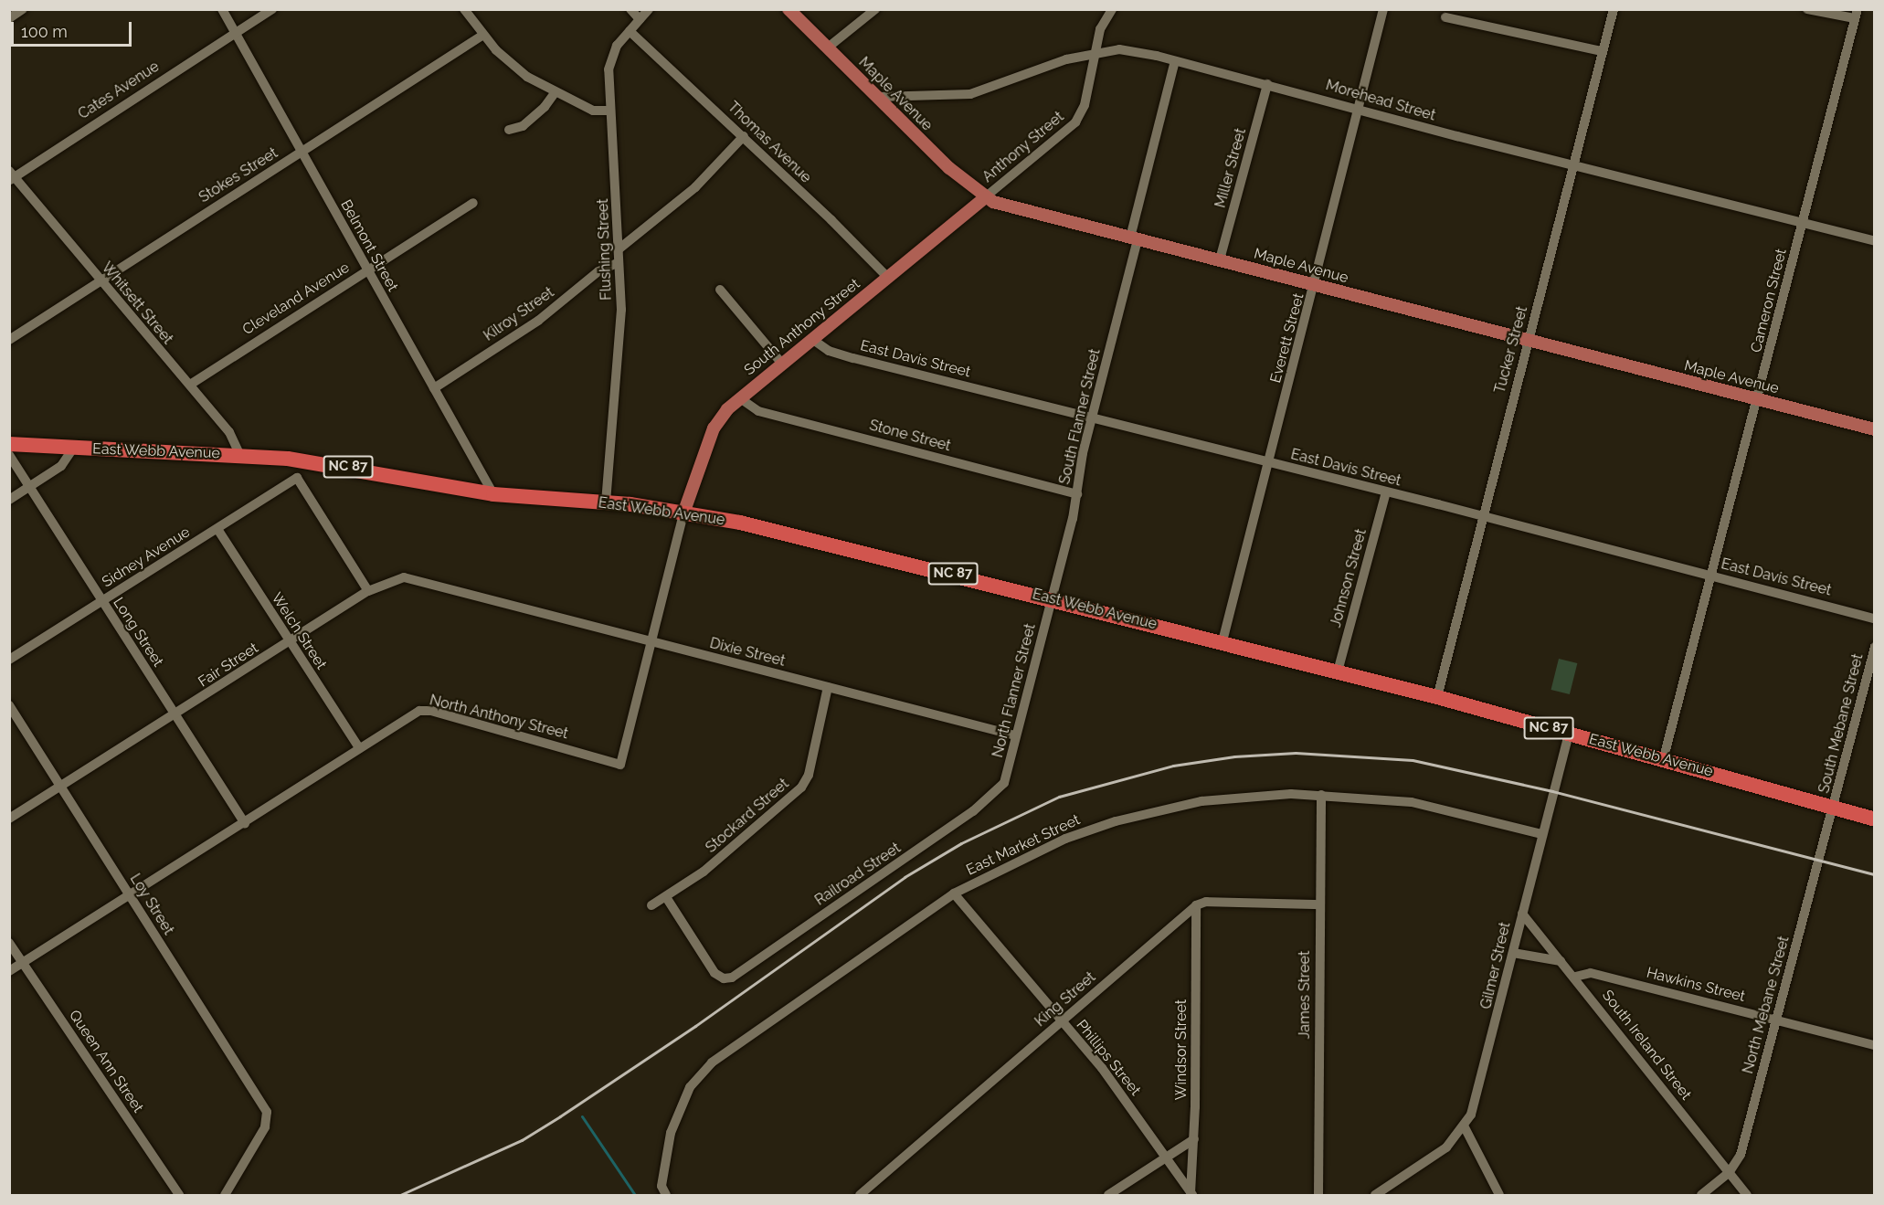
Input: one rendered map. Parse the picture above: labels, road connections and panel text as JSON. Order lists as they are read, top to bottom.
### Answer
{
  "streets": {
    "highway": ["East Webb Avenue", "NC 87"],
    "main road": ["Maple Avenue", "South Anthony Street"],
    "street": [
      "Cates Avenue",
      "Morehead Street",
      "Thomas Avenue",
      "Anthony Street",
      "Miller Street",
      "Stokes Street",
      "Belmont Street",
      "Flushing Street",
      "Cleveland Avenue",
      "Cameron Street",
      "Whitsett Street",
      "Kilroy Street",
      "Everett Street",
      "Tucker Street",
      "East Davis Street",
      "South Flanner Street",
      "Stone Street",
      "Sidney Avenue",
      "Johnson Street",
      "Welch Street",
      "Long Street",
      "Dixie Street",
      "Fair Street",
      "North Flanner Street",
      "North Anthony Street",
      "South Mebane Street",
      "Stockard Street",
      "East Market Street",
      "Railroad Street",
      "Loy Street",
      "Gilmer Street",
      "Hawkins Street",
      "James Street",
      "King Street",
      "North Mebane Street",
      "South Ireland Street",
      "Windsor Street",
      "Phillips Street",
      "Queen Ann Street"
    ]
  },
  "crossings": [
    ["Cates Avenue", "Belmont Street"],
    ["Cates Avenue", "Whitsett Street"],
    ["Maple Avenue", "Morehead Street"],
    ["Maple Avenue", "Anthony Street"],
    ["Maple Avenue", "Miller Street"],
    ["Maple Avenue", "Cameron Street"],
    ["Maple Avenue", "South Anthony Street"],
    ["Maple Avenue", "Everett Street"],
    ["Maple Avenue", "Tucker Street"],
    ["Maple Avenue", "South Flanner Street"],
    ["Morehead Street", "Anthony Street"],
    ["Morehead Street", "Miller Street"],
    ["Morehead Street", "Cameron Street"],
    ["Morehead Street", "Everett Street"],
    ["Morehead Street", "Tucker Street"],
    ["Morehead Street", "South Flanner Street"],
    ["Thomas Avenue", "Flushing Street"],
    ["Thomas Avenue", "South Anthony Street"],
    ["Anthony Street", "South Anthony Street"],
    ["Stokes Street", "Belmont Street"],
    ["Stokes Street", "Whitsett Street"],
    ["Belmont Street", "Cleveland Avenue"],
    ["Belmont Street", "Kilroy Street"],
    ["Belmont Street", "East Webb Avenue"],
    ["Flushing Street", "Kilroy Street"],
    ["Flushing Street", "East Webb Avenue"],
    ["Cleveland Avenue", "Whitsett Street"],
    ["Cameron Street", "East Davis Street"],
    ["Cameron Street", "East Webb Avenue"],
    ["Whitsett Street", "East Webb Avenue"],
    ["South Anthony Street", "East Davis Street"],
    ["South Anthony Street", "Stone Street"],
    ["South Anthony Street", "East Webb Avenue"],
    ["South Anthony Street", "North Anthony Street"],
    ["Everett Street", "East Davis Street"],
    ["Everett Street", "East Webb Avenue"],
    ["Tucker Street", "East Davis Street"],
    ["Tucker Street", "East Webb Avenue"],
    ["East Davis Street", "South Flanner Street"],
    ["East Davis Street", "Johnson Street"],
    ["South Flanner Street", "Stone Street"],
    ["South Flanner Street", "East Webb Avenue"],
    ["South Flanner Street", "North Flanner Street"],
    ["East Webb Avenue", "Johnson Street"],
    ["East Webb Avenue", "North Flanner Street"],
    ["East Webb Avenue", "North Anthony Street"],
    ["East Webb Avenue", "South Mebane Street"],
    ["East Webb Avenue", "Gilmer Street"],
    ["East Webb Avenue", "North Mebane Street"],
    ["Sidney Avenue", "Welch Street"],
    ["Sidney Avenue", "Long Street"],
    ["Welch Street", "Fair Street"],
    ["Welch Street", "North Anthony Street"],
    ["Long Street", "Fair Street"],
    ["Long Street", "North Anthony Street"],
    ["Dixie Street", "Fair Street"],
    ["Dixie Street", "North Flanner Street"],
    ["Dixie Street", "North Anthony Street"],
    ["Dixie Street", "Stockard Street"],
    ["Fair Street", "Loy Street"],
    ["North Flanner Street", "Railroad Street"],
    ["North Anthony Street", "Loy Street"],
    ["South Mebane Street", "North Mebane Street"],
    ["Stockard Street", "Railroad Street"],
    ["East Market Street", "Gilmer Street"],
    ["East Market Street", "James Street"],
    ["East Market Street", "Phillips Street"],
    ["Gilmer Street", "South Ireland Street"],
    ["Hawkins Street", "North Mebane Street"],
    ["Hawkins Street", "South Ireland Street"],
    ["King Street", "Windsor Street"],
    ["King Street", "Phillips Street"],
    ["North Mebane Street", "South Ireland Street"],
    ["Windsor Street", "Phillips Street"]
  ],
  "scale_bar": "100 m"
}
